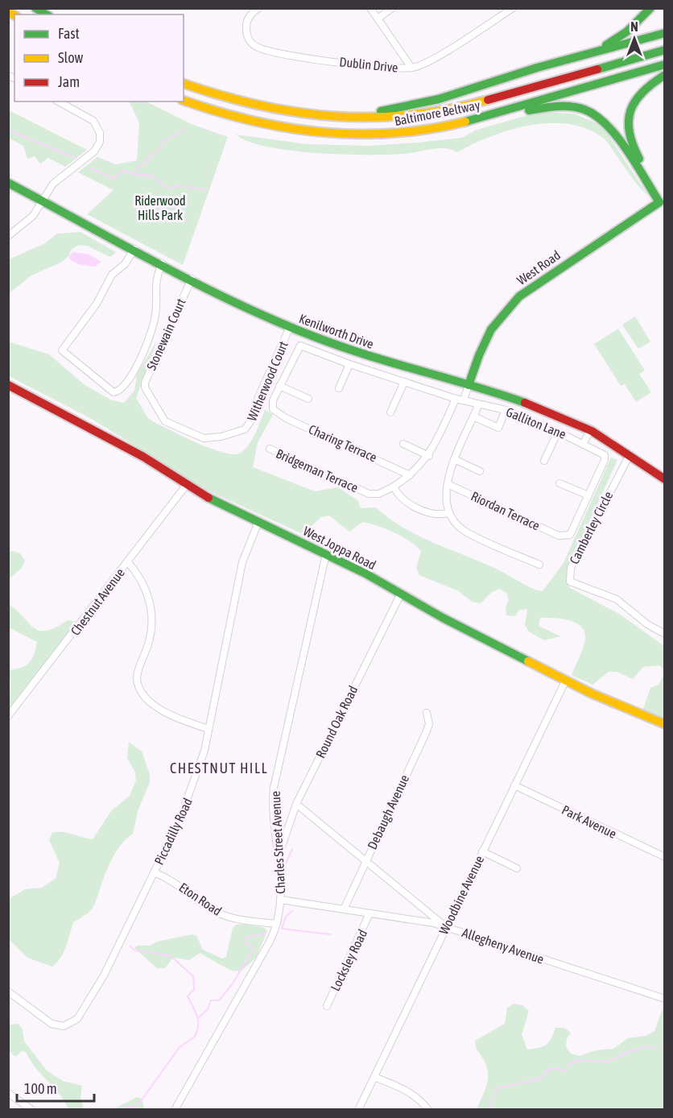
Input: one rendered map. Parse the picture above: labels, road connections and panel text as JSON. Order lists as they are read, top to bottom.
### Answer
{
  "streets": {
    "main road": [
      "Baltimore Beltway",
      "West Road",
      "Kenilworth Drive",
      "West Joppa Road"
    ],
    "street": [
      "Dublin Drive",
      "Stonewain Court",
      "Witherwood Court",
      "Galliton Lane",
      "Charing Terrace",
      "Bridgeman Terrace",
      "Riordan Terrace",
      "Camberley Circle",
      "Chestnut Avenue",
      "Round Oak Road",
      "Debaugh Avenue",
      "Park Avenue",
      "Piccadilly Road",
      "Charles Street Avenue",
      "Woodbine Avenue",
      "Eton Road",
      "Allegheny Avenue",
      "Locksley Road"
    ]
  },
  "crossings": [
    ["West Road", "Kenilworth Drive"],
    ["Kenilworth Drive", "Stonewain Court"],
    ["Kenilworth Drive", "Witherwood Court"],
    ["Kenilworth Drive", "Camberley Circle"],
    ["Stonewain Court", "Witherwood Court"],
    ["Galliton Lane", "Charing Terrace"],
    ["Galliton Lane", "Bridgeman Terrace"],
    ["Galliton Lane", "Riordan Terrace"],
    ["Charing Terrace", "Bridgeman Terrace"],
    ["West Joppa Road", "Chestnut Avenue"],
    ["West Joppa Road", "Round Oak Road"],
    ["West Joppa Road", "Piccadilly Road"],
    ["West Joppa Road", "Charles Street Avenue"],
    ["West Joppa Road", "Woodbine Avenue"],
    ["Round Oak Road", "Charles Street Avenue"],
    ["Debaugh Avenue", "Allegheny Avenue"],
    ["Park Avenue", "Woodbine Avenue"],
    ["Piccadilly Road", "Eton Road"],
    ["Charles Street Avenue", "Eton Road"],
    ["Charles Street Avenue", "Allegheny Avenue"],
    ["Woodbine Avenue", "Allegheny Avenue"],
    ["Allegheny Avenue", "Locksley Road"]
  ],
  "districts": ["CHESTNUT HILL"],
  "parks": ["Riderwood Hills Park"],
  "legend": ["Fast", "Slow", "Jam"],
  "scale_bar": "100 m",
  "north": "top"
}
